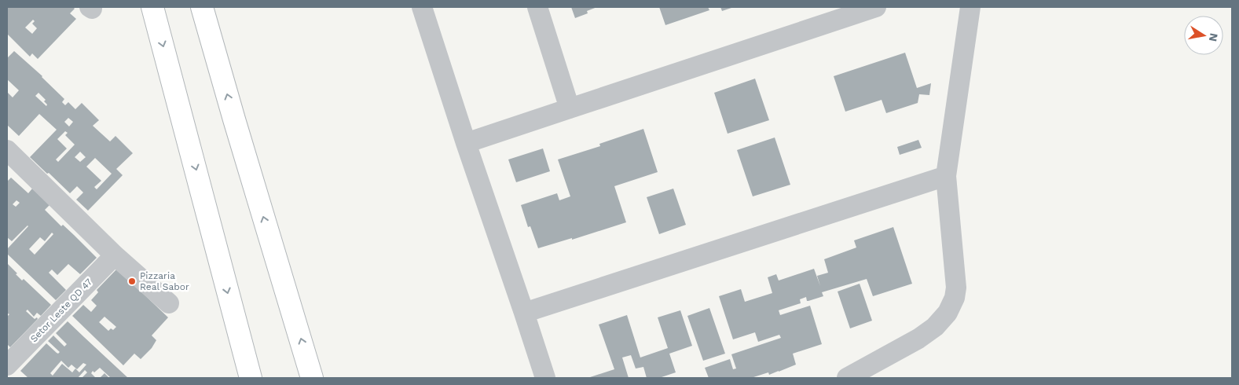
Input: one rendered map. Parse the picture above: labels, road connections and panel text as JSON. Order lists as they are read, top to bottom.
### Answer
{
  "streets": {
    "street": ["Setor Leste QD 47"]
  },
  "places": ["Pizzaria Real Sabor"],
  "north": "right"
}
